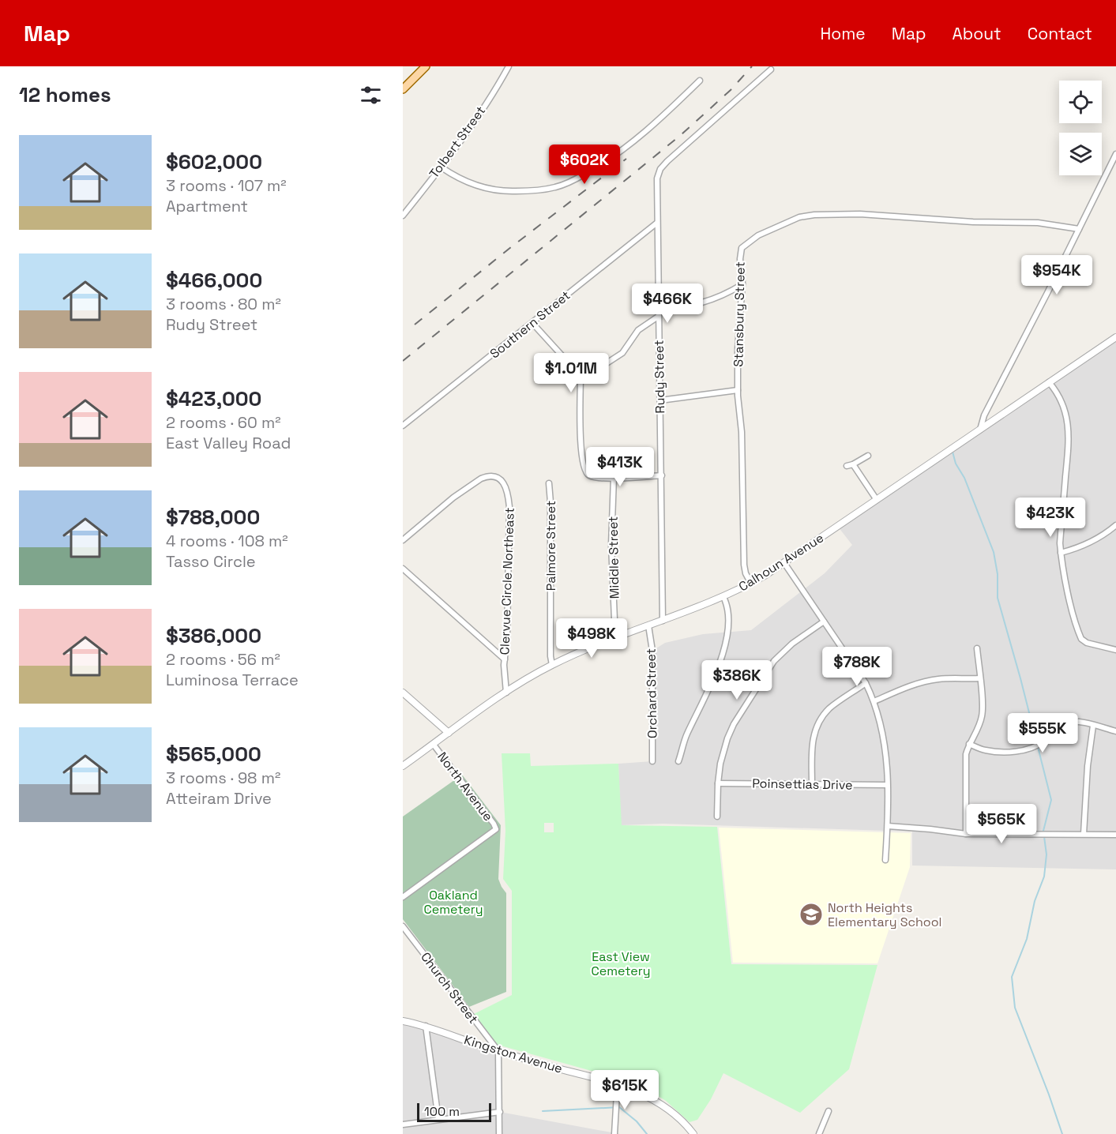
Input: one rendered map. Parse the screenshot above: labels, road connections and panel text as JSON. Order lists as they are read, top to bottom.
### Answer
{
  "streets": {
    "street": [
      "Tolbert Street",
      "Stansbury Street",
      "Southern Street",
      "Rudy Street",
      "Palmore Street",
      "Middle Street",
      "Calhoun Avenue",
      "Clervue Circle Northeast",
      "Orchard Street",
      "Poinsettias Drive",
      "North Avenue",
      "Church Street",
      "Kingston Avenue"
    ]
  },
  "crossings": [
    ["Stansbury Street", "Calhoun Avenue"],
    ["Southern Street", "Rudy Street"],
    ["Rudy Street", "Calhoun Avenue"],
    ["Palmore Street", "Calhoun Avenue"],
    ["Middle Street", "Calhoun Avenue"],
    ["Calhoun Avenue", "Clervue Circle Northeast"],
    ["Calhoun Avenue", "Orchard Street"],
    ["Calhoun Avenue", "North Avenue"],
    ["Church Street", "Kingston Avenue"]
  ],
  "parks": ["Oakland Cemetery", "East View Cemetery"],
  "places": {
    "school or university": ["North Heights Elementary School"]
  },
  "scale_bar": "100 m",
  "page": {
    "header": "Map",
    "nav": [
      "Home",
      "Map",
      "About",
      "Contact"
    ],
    "heading": "12 homes",
    "list": [
      {
        "name": "$602,000",
        "note": "3 rooms · 107 m² · Apartment"
      },
      {
        "name": "$466,000",
        "note": "3 rooms · 80 m² · Rudy Street"
      },
      {
        "name": "$423,000",
        "note": "2 rooms · 60 m² · East Valley Road"
      },
      {
        "name": "$788,000",
        "note": "4 rooms · 108 m² · Tasso Circle"
      },
      {
        "name": "$386,000",
        "note": "2 rooms · 56 m² · Luminosa Terrace"
      },
      {
        "name": "$565,000",
        "note": "3 rooms · 98 m² · Atteiram Drive"
      }
    ],
    "price": [
      "$602K",
      "$954K",
      "$466K",
      "$1.01M",
      "$413K",
      "$423K",
      "$498K",
      "$788K",
      "$386K",
      "$555K",
      "$565K",
      "$615K"
    ],
    "scale": "100 m"
  }
}
